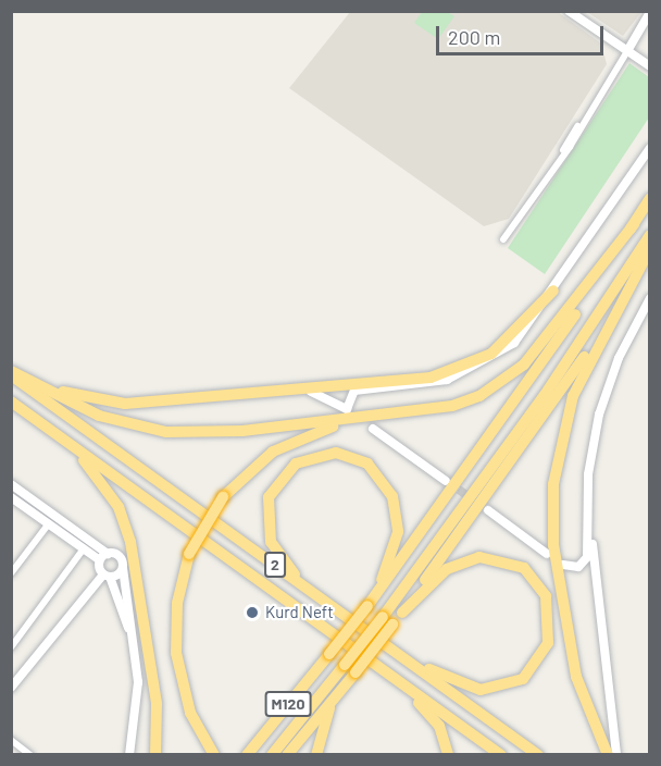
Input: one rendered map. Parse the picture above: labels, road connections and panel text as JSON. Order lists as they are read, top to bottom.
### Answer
{
  "streets": {
    "highway": ["2", "M120"]
  },
  "places": ["Kurd Neft"],
  "scale_bar": "200 m"
}
